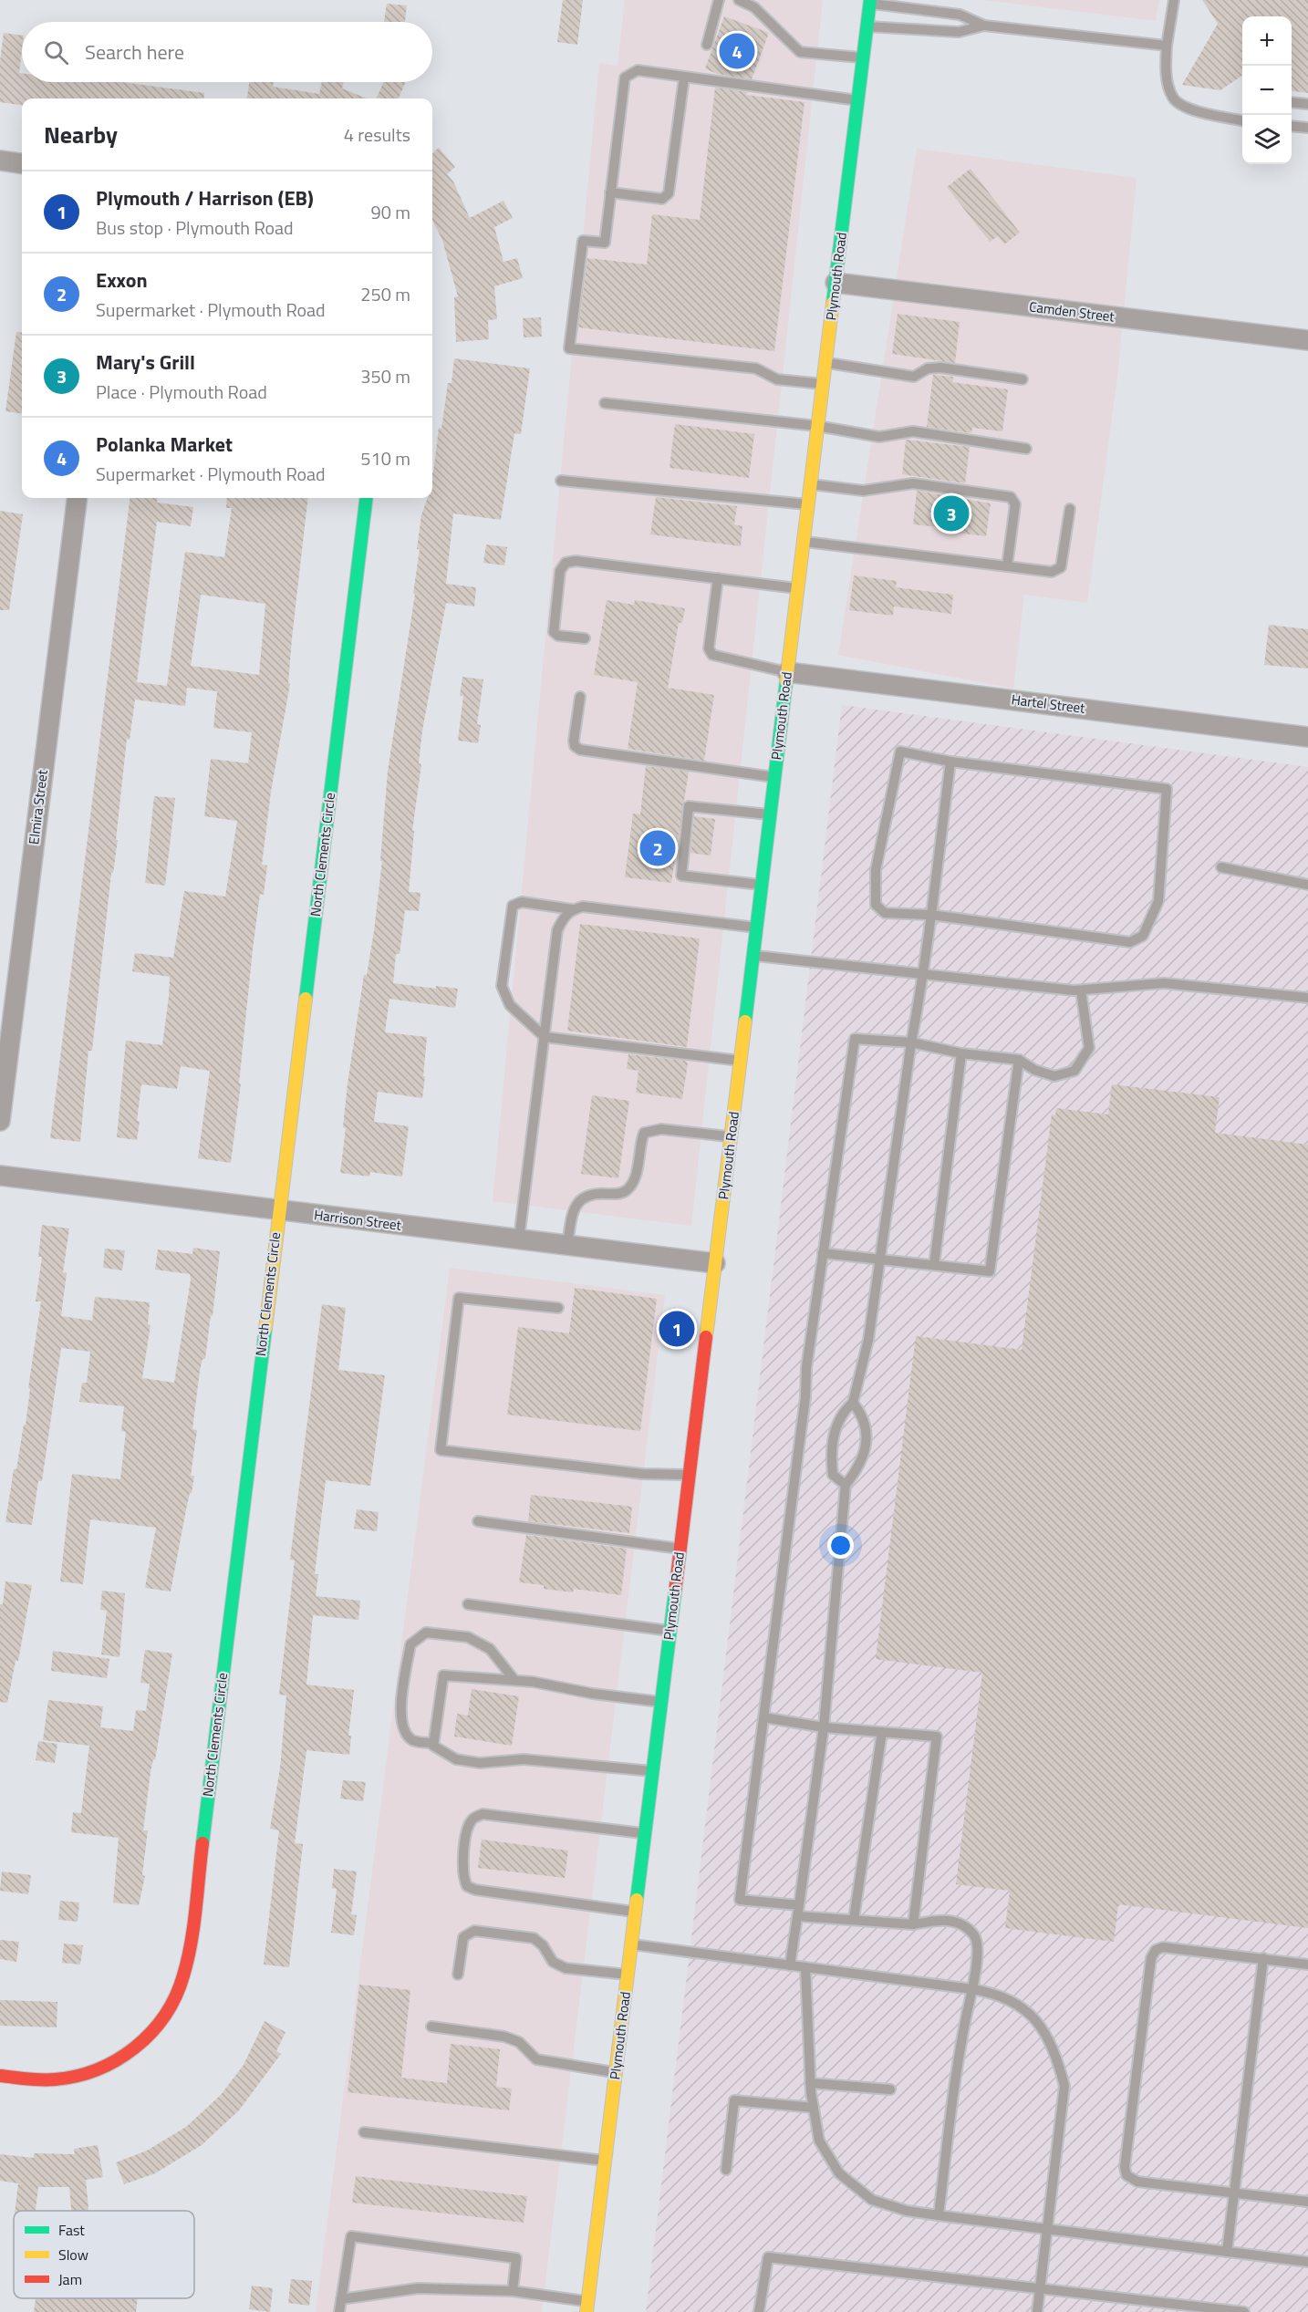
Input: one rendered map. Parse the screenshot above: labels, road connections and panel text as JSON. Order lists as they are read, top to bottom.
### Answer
{
  "streets": {
    "main road": ["Plymouth Road", "North Clements Circle"],
    "street": [
      "Camden Street",
      "Hartel Street",
      "Elmira Street",
      "Harrison Street"
    ]
  },
  "crossings": [
    ["Plymouth Road", "Camden Street"],
    ["Plymouth Road", "Hartel Street"],
    ["Plymouth Road", "Harrison Street"],
    ["North Clements Circle", "Harrison Street"]
  ],
  "legend": ["Fast", "Slow", "Jam"],
  "page": {
    "map_buttons": ["+", "−"],
    "search": "Search here",
    "pins": [
      "4",
      "3",
      "2",
      "1"
    ],
    "heading": ["Nearby", "4 results"],
    "list": [
      {
        "mark": "1",
        "name": "Plymouth / Harrison (EB)",
        "note": "Bus stop · Plymouth Road",
        "value": "90 m"
      },
      {
        "mark": "2",
        "name": "Exxon",
        "note": "Supermarket · Plymouth Road",
        "value": "250 m"
      },
      {
        "mark": "3",
        "name": "Mary's Grill",
        "note": "Place · Plymouth Road",
        "value": "350 m"
      },
      {
        "mark": "4",
        "name": "Polanka Market",
        "note": "Supermarket · Plymouth Road",
        "value": "510 m"
      }
    ]
  }
}
